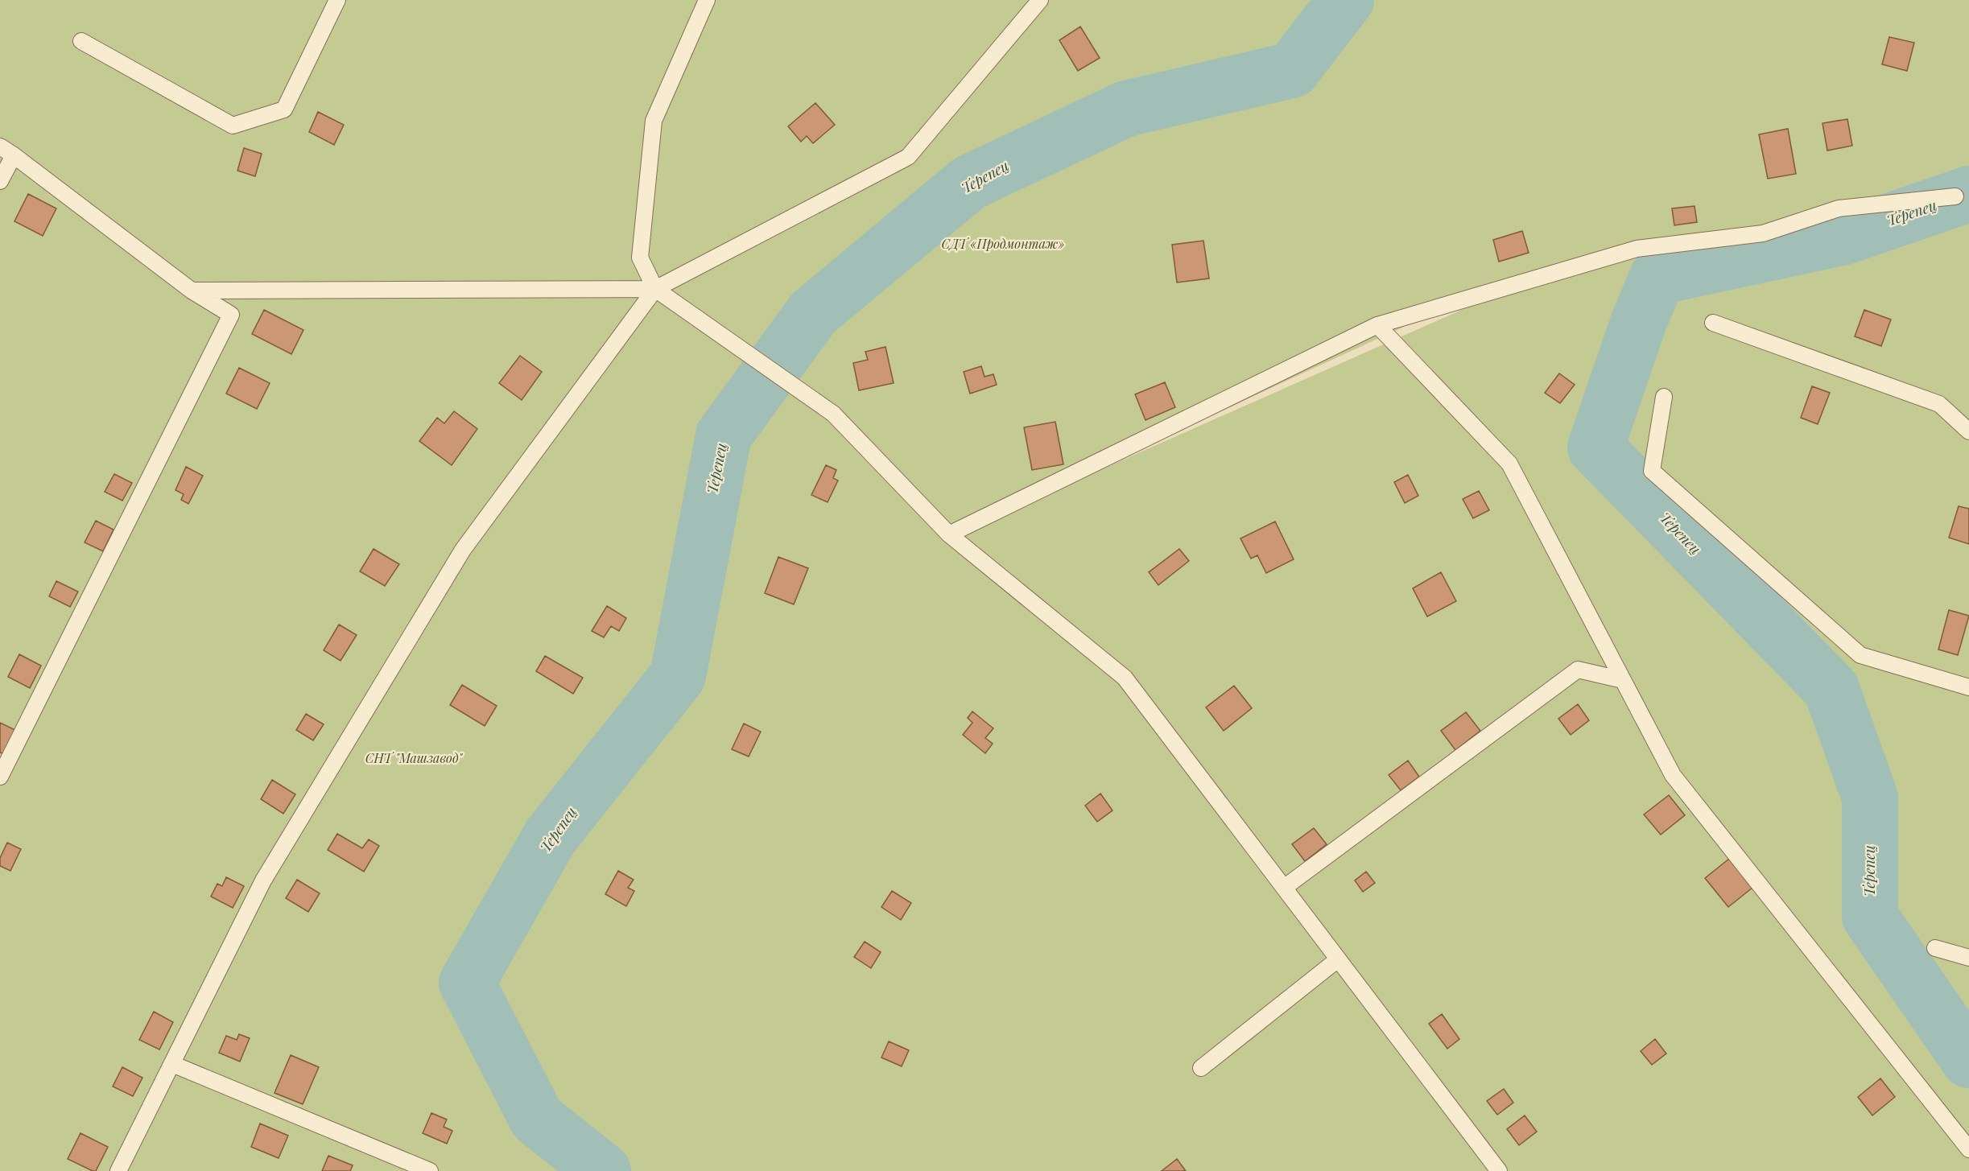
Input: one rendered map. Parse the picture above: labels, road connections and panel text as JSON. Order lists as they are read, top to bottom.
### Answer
{
  "water": ["Терепец"],
  "parks": ["СДТ «Продмонтаж»", "СНТ \"Машзавод\""]
}
